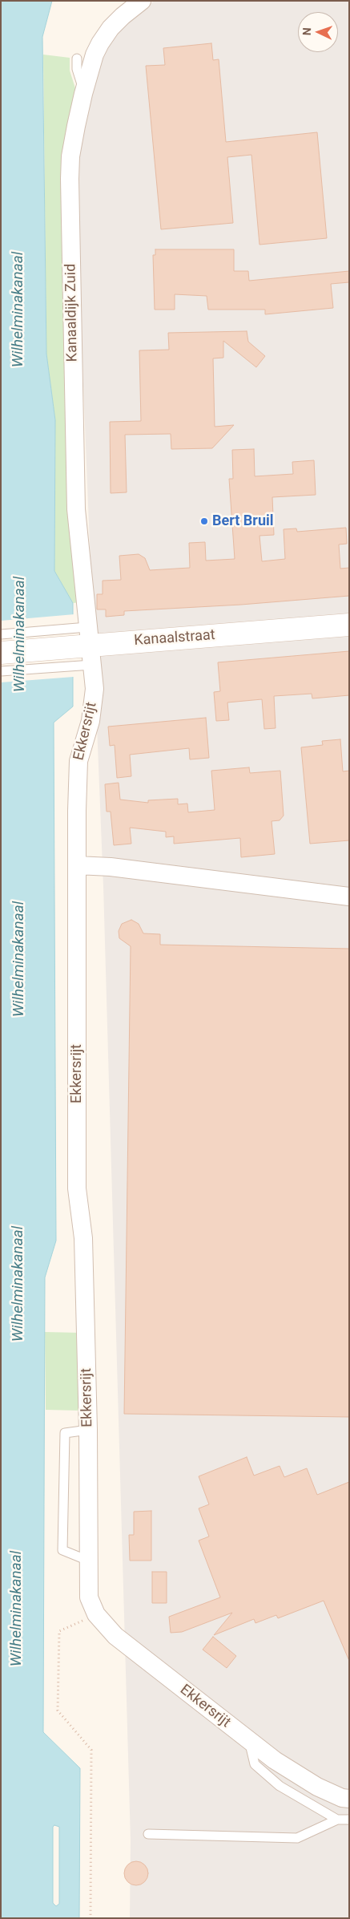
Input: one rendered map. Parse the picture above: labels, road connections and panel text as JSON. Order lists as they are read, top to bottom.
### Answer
{
  "streets": {
    "street": ["Kanaaldijk Zuid", "Kanaalstraat", "Ekkersrijt"]
  },
  "crossings": [
    ["Kanaaldijk Zuid", "Kanaalstraat"],
    ["Kanaaldijk Zuid", "Ekkersrijt"],
    ["Kanaalstraat", "Ekkersrijt"]
  ],
  "water": ["Wilhelminakanaal"],
  "places": ["Bert Bruil"],
  "north": "left"
}
